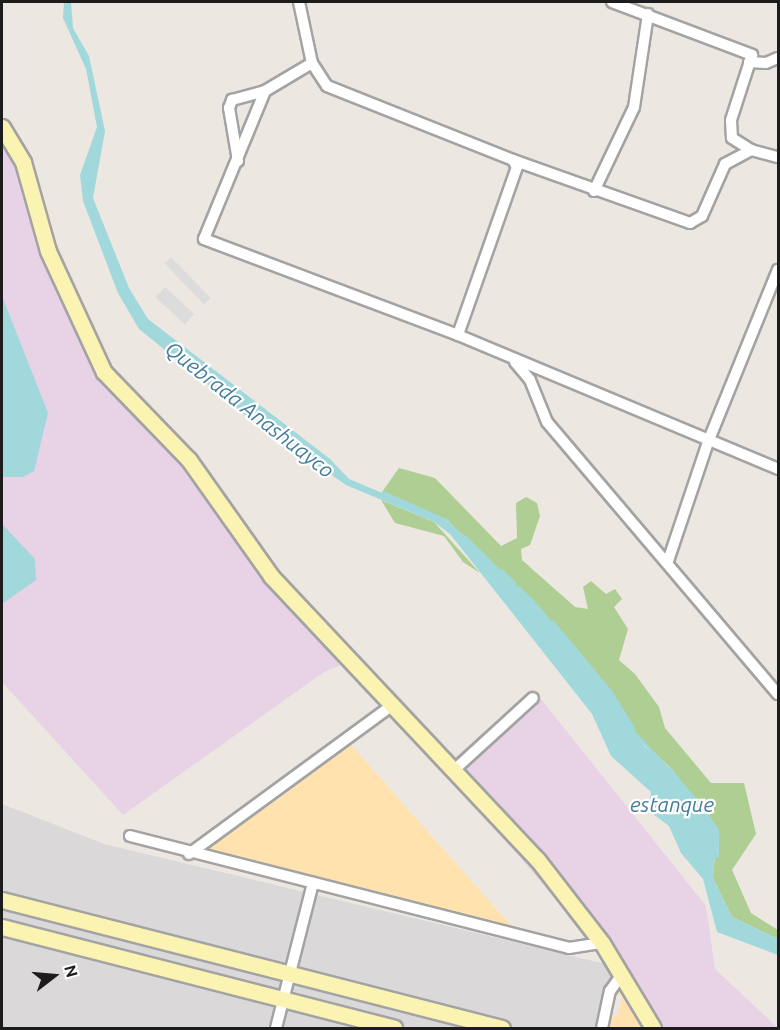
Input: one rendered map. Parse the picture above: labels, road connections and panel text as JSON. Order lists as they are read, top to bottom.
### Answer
{
  "water": ["Quebrada Anashuayco", "estanque"],
  "north": "right"
}
